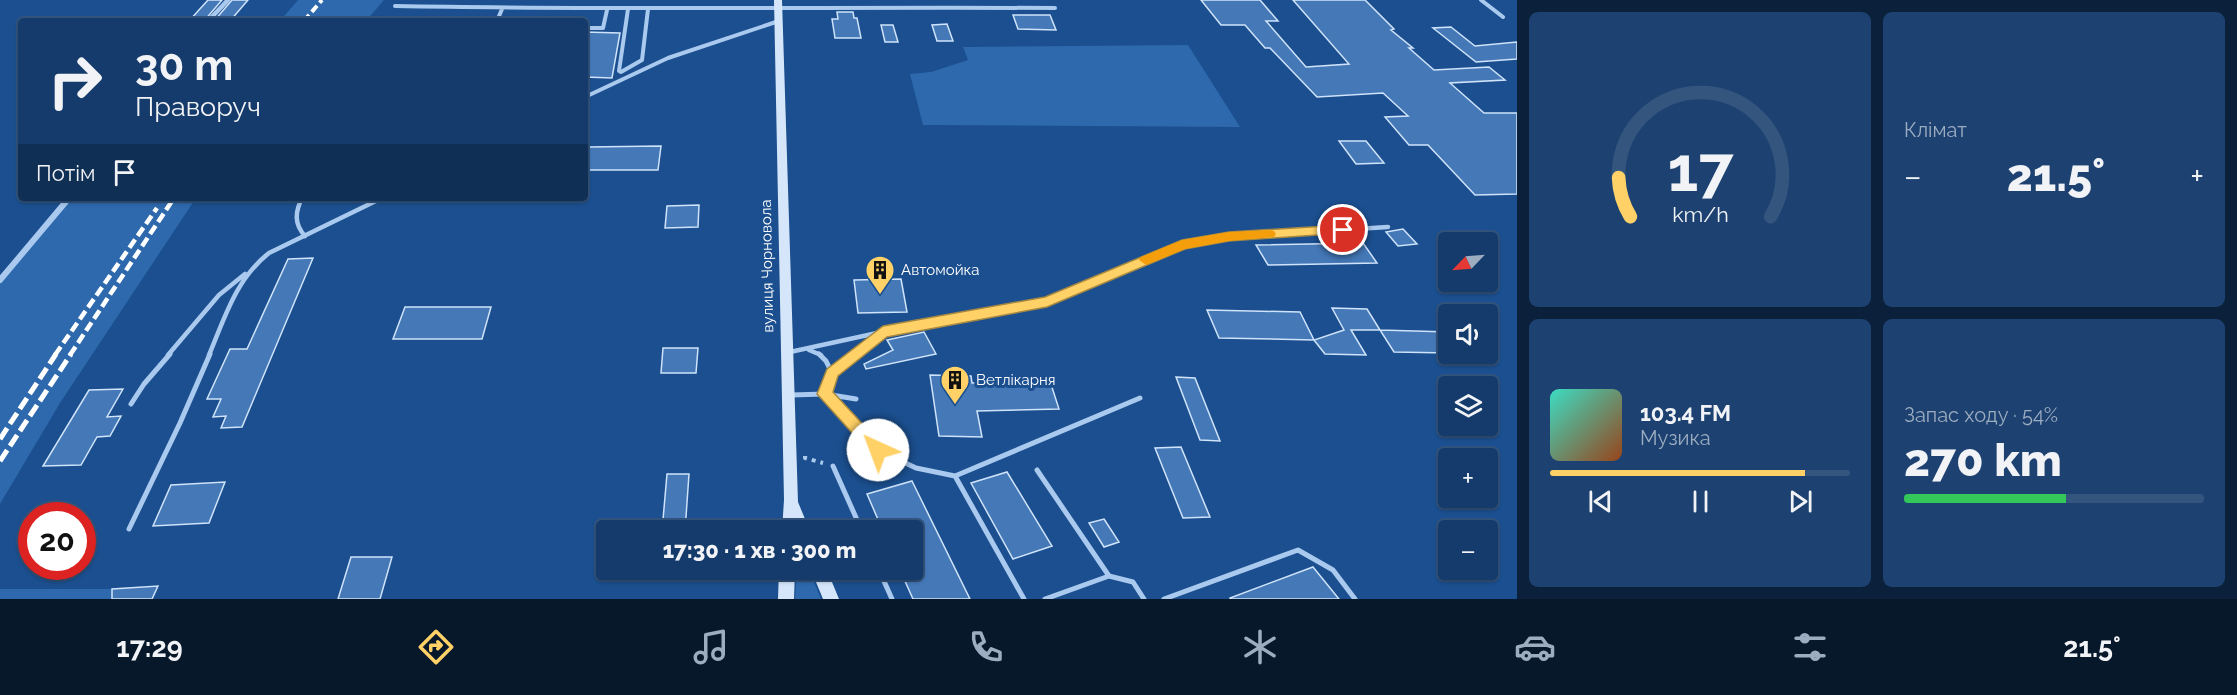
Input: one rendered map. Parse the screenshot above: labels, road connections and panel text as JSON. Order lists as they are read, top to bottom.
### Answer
{
  "streets": {
    "street": ["вулиця Чорновола"]
  },
  "places": {
    "building": ["Автомойка", "Ветлікарня"]
  },
  "north": "bottom left",
  "page": {
    "tile": [
      "Клімат",
      ["Запас ходу · 54%", "270 km"]
    ],
    "turn": ["30 m", "Праворуч"],
    "then": "Потім",
    "heat": ["−", "21.5°", "+"],
    "map_buttons": ["+", "−"],
    "song": ["103.4 FM", "Музика"],
    "limit": "20",
    "trip": "17:30 · 1 хв · 300 m",
    "tabs": ["17:29", "21.5°"],
    "gauge": ["17", "km/h"]
  }
}
